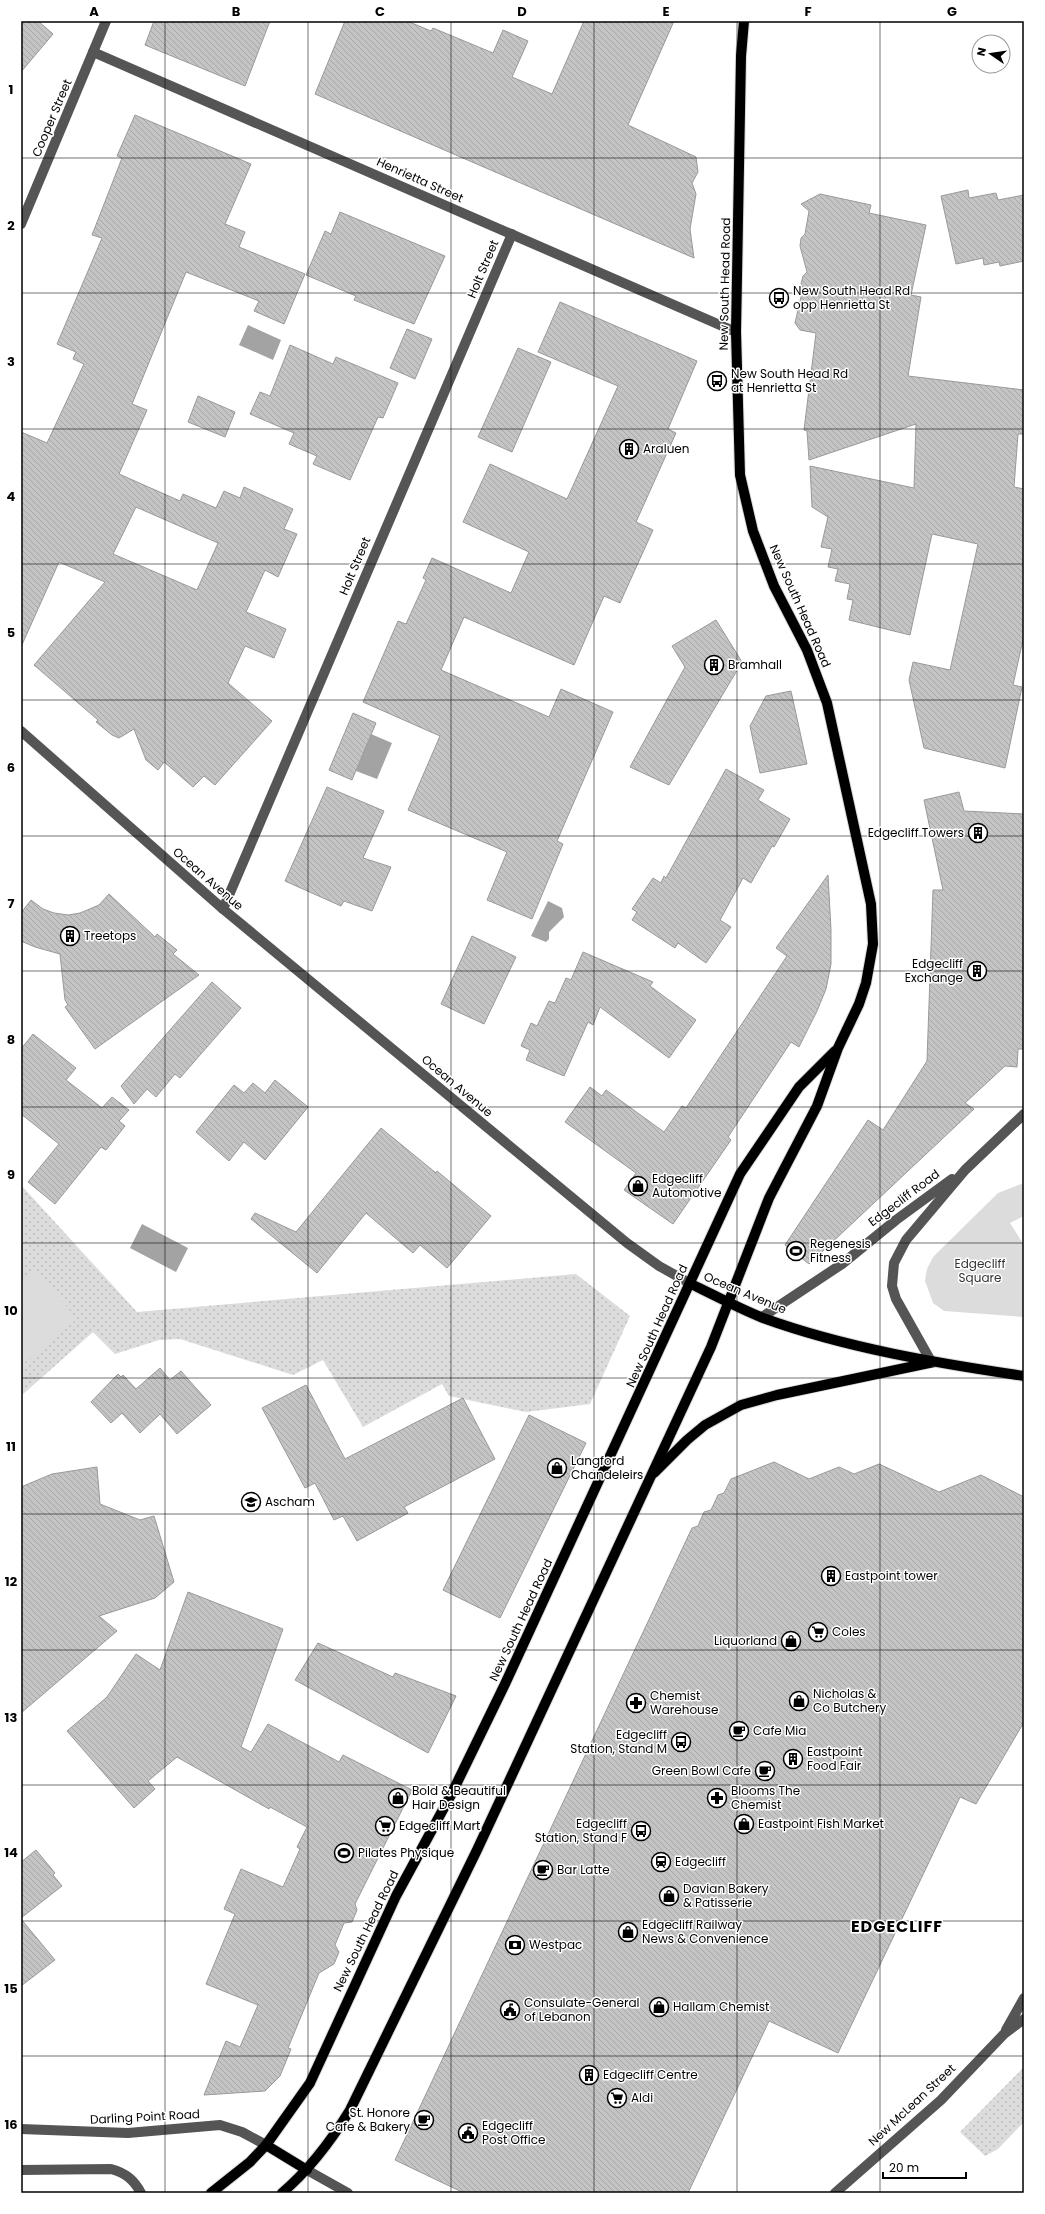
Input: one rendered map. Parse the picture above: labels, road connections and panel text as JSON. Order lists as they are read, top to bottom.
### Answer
{
  "streets": {
    "main road": ["New South Head Road", "Ocean Avenue"],
    "street": [
      "Cooper Street",
      "Henrietta Street",
      "Holt Street",
      "Edgecliff Road",
      "New McLean Street",
      "Darling Point Road"
    ]
  },
  "crossings": [
    ["Cooper Street", "Henrietta Street"],
    ["Henrietta Street", "Holt Street"],
    ["Henrietta Street", "New South Head Road"],
    ["Holt Street", "Ocean Avenue"],
    ["New South Head Road", "Ocean Avenue"],
    ["New South Head Road", "Darling Point Road"],
    ["Ocean Avenue", "Edgecliff Road"]
  ],
  "districts": ["EDGECLIFF"],
  "parks": ["Edgecliff Square"],
  "places": {
    "bus stop": [
      "New South Head Rd opp Henrietta St",
      "New South Head Rd at Henrietta St",
      "Edgecliff Station, Stand M",
      "Edgecliff Station, Stand F"
    ],
    "building": [
      "Araluen",
      "Bramhall",
      "Edgecliff Towers",
      "Treetops",
      "Edgecliff Exchange",
      "Eastpoint tower",
      "Eastpoint Food Fair",
      "Edgecliff Centre"
    ],
    "shop": [
      "Edgecliff Automotive",
      "Langford Chandeleirs",
      "Liquorland",
      "Nicholas & Co Butchery",
      "Bold & Beautiful Hair Design",
      "Eastpoint Fish Market",
      "Davian Bakery & Patisserie",
      "Edgecliff Railway News & Convenience",
      "Hallam Chemist"
    ],
    "sports": ["Regenesis Fitness", "Pilates Physique"],
    "school or university": ["Ascham"],
    "supermarket": ["Coles", "Edgecliff Mart", "Aldi"],
    "pharmacy": ["Chemist Warehouse", "Blooms The Chemist"],
    "cafe": [
      "Cafe Mia",
      "Green Bowl Cafe",
      "Bar Latte",
      "St. Honore Cafe & Bakery"
    ],
    "station": ["Edgecliff"],
    "bank": ["Westpac"],
    "public building": ["Consulate-General of Lebanon", "Edgecliff Post Office"]
  },
  "scale_bar": "20 m",
  "north": "left",
  "grid": {
    "columns": [
      "A",
      "B",
      "C",
      "D",
      "E",
      "F",
      "G"
    ],
    "rows": [
      "1",
      "2",
      "3",
      "4",
      "5",
      "6",
      "7",
      "8",
      "9",
      "10",
      "11",
      "12",
      "13",
      "14",
      "15",
      "16"
    ]
  }
}
